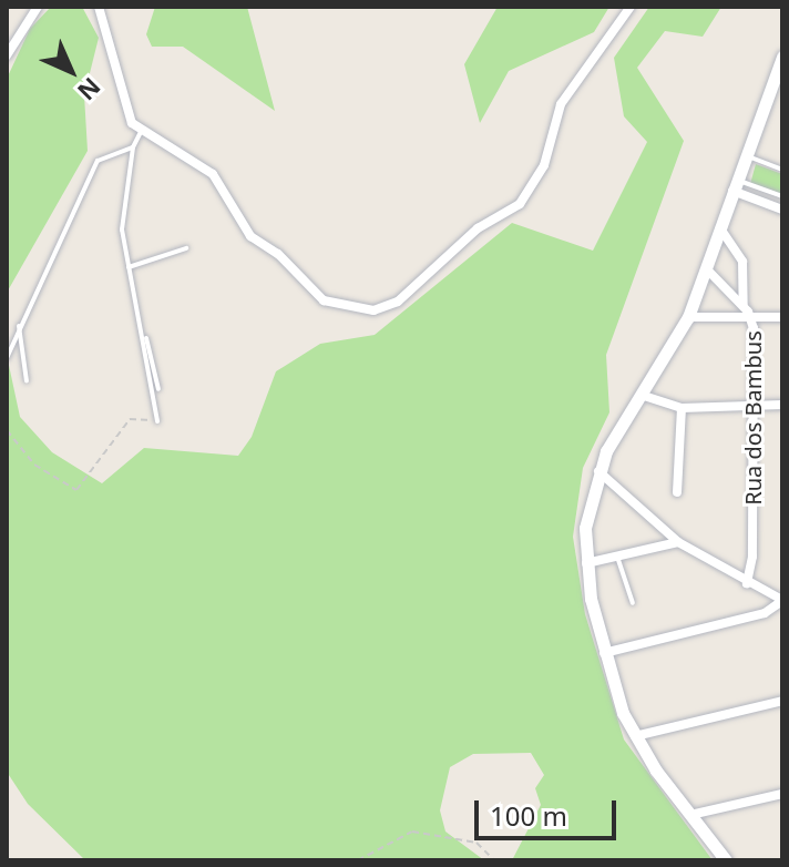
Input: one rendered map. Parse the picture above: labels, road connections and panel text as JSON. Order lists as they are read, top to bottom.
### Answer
{
  "streets": {
    "street": ["Rua dos Bambus"]
  },
  "scale_bar": "100 m",
  "north": "bottom right"
}
